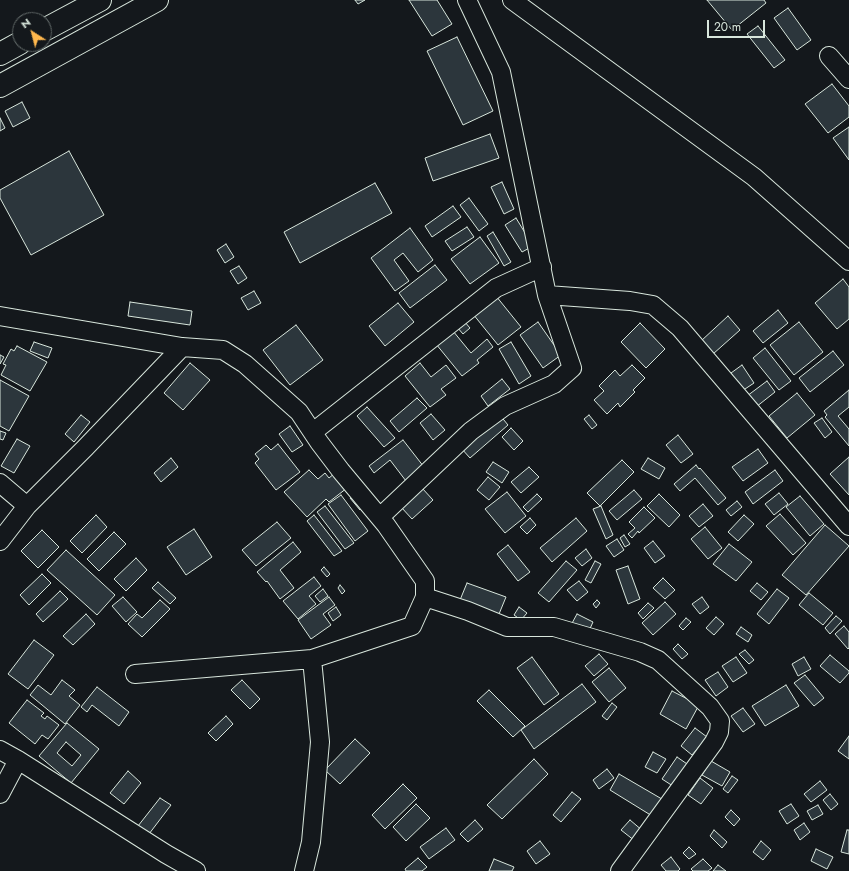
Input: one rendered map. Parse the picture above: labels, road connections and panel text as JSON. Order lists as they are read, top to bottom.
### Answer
{
  "scale_bar": "20 m",
  "north": "top left"
}
